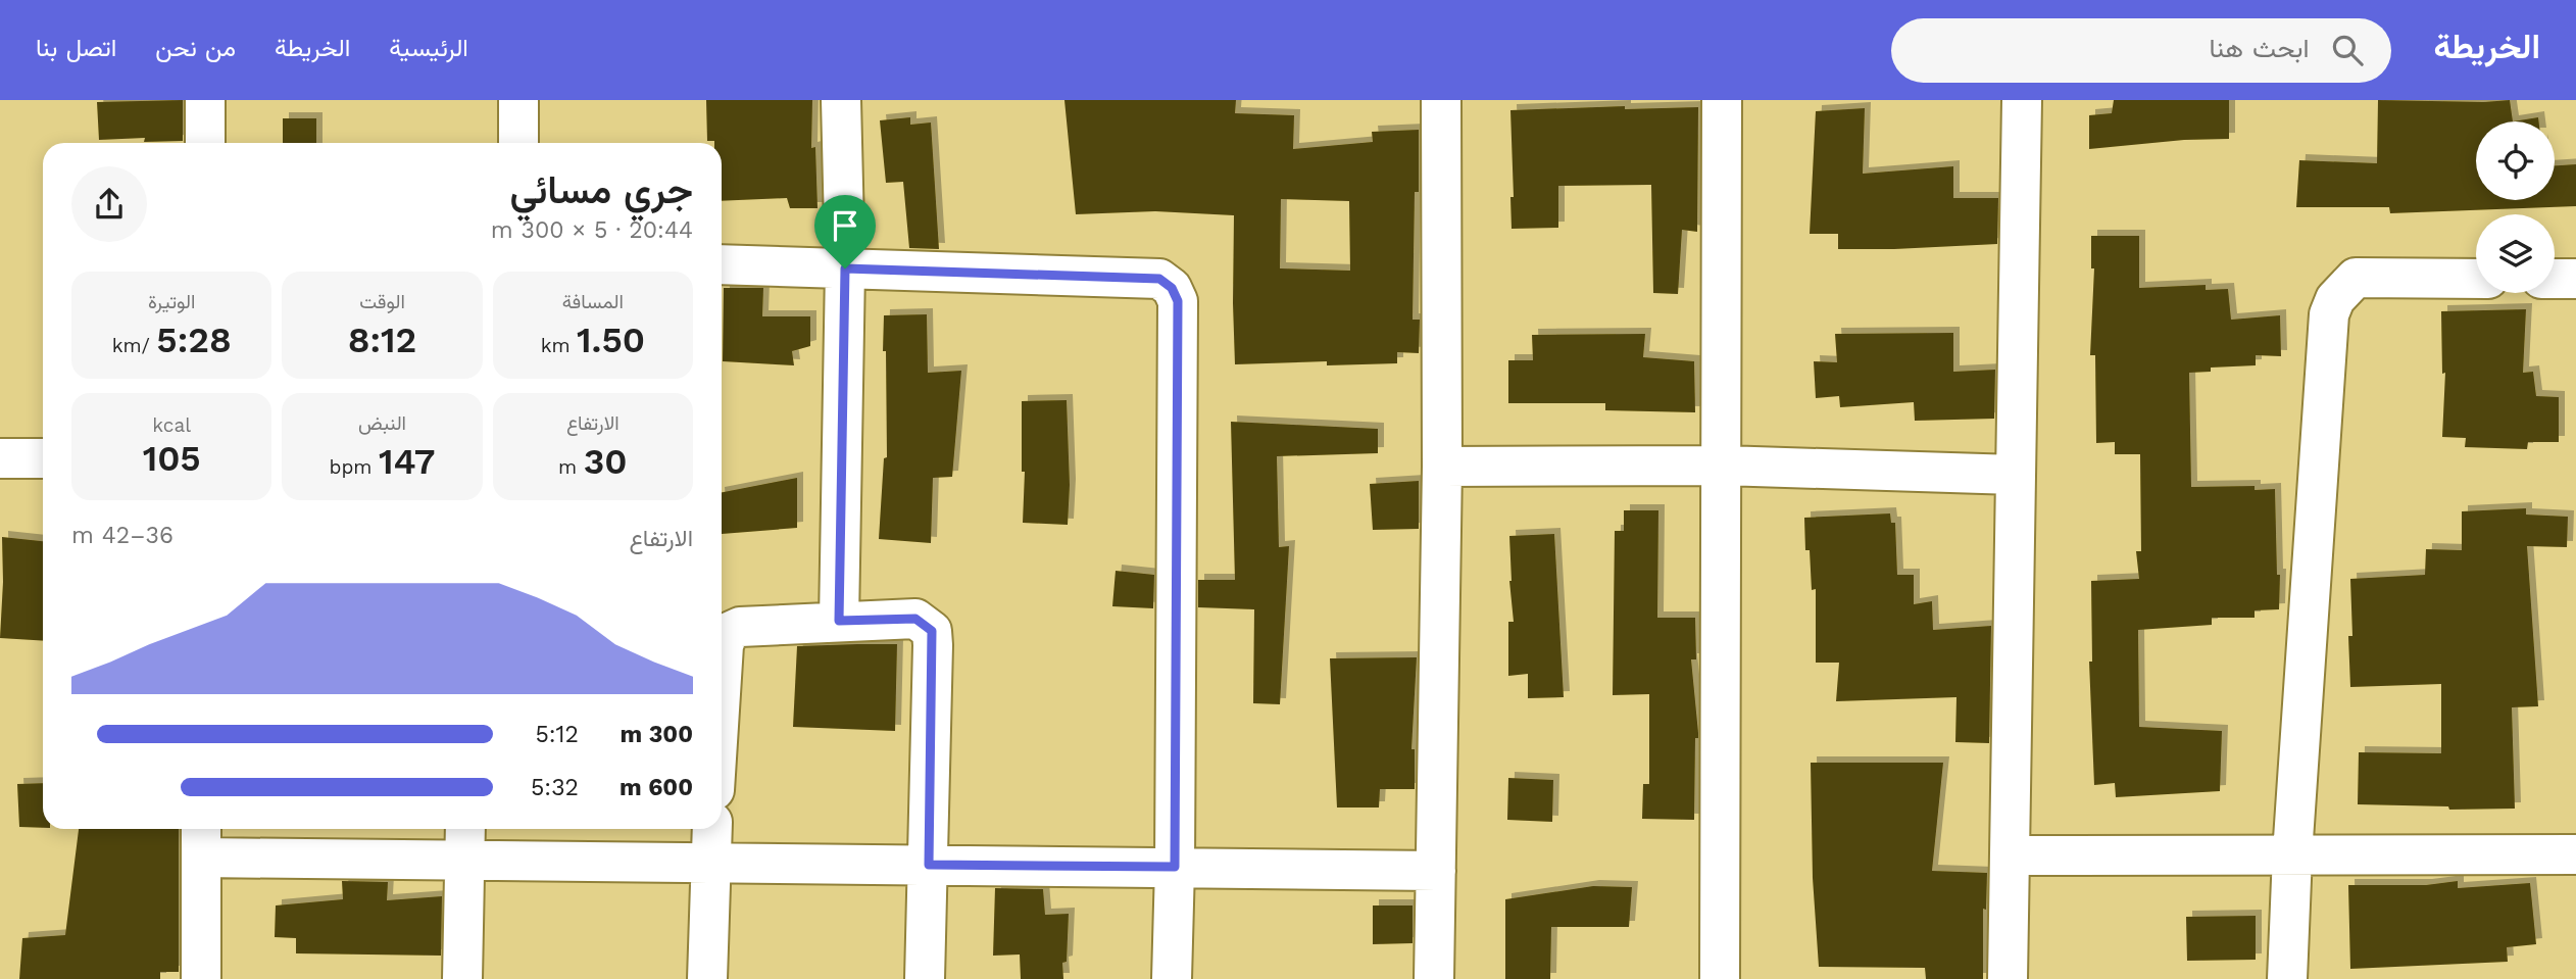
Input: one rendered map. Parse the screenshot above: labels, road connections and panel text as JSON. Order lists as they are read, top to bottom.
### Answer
{
  "page": {
    "header": "الخريطة",
    "search": "ابحث هنا",
    "nav": [
      "الرئيسية",
      "الخريطة",
      "من نحن",
      "اتصل بنا"
    ],
    "heading": ["جري مسائي", "20:44 · 5 × 300 m"],
    "stats": [
      ["المسافة", "1.50 km"],
      ["الوقت", "8:12"],
      ["الوتيرة", "5:28 /km"],
      ["الارتفاع", "30 m"],
      ["النبض", "147 bpm"],
      ["kcal", "105"]
    ],
    "chart": ["الارتفاع", "36–42 m"],
    "list": [
      {
        "name": "300 m",
        "note": "5:12"
      },
      {
        "name": "600 m",
        "note": "5:32"
      }
    ]
  }
}
